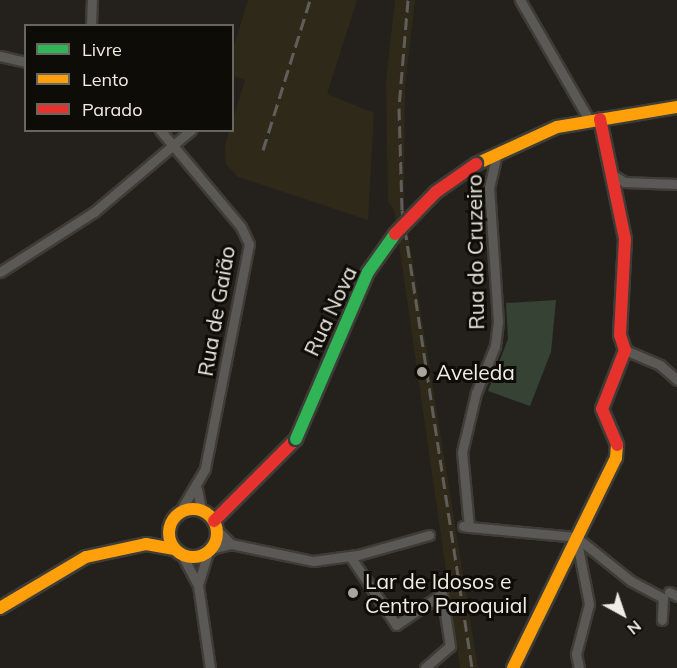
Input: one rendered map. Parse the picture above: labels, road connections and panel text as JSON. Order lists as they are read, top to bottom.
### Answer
{
  "streets": {
    "street": ["Rua do Cruzeiro", "Rua de Gaião", "Rua Nova"]
  },
  "crossings": [
    ["Rua do Cruzeiro", "Rua Nova"],
    ["Rua de Gaião", "Rua Nova"]
  ],
  "places": ["Aveleda", "Lar de Idosos e Centro Paroquial"],
  "legend": ["Livre", "Lento", "Parado"],
  "north": "bottom right"
}
